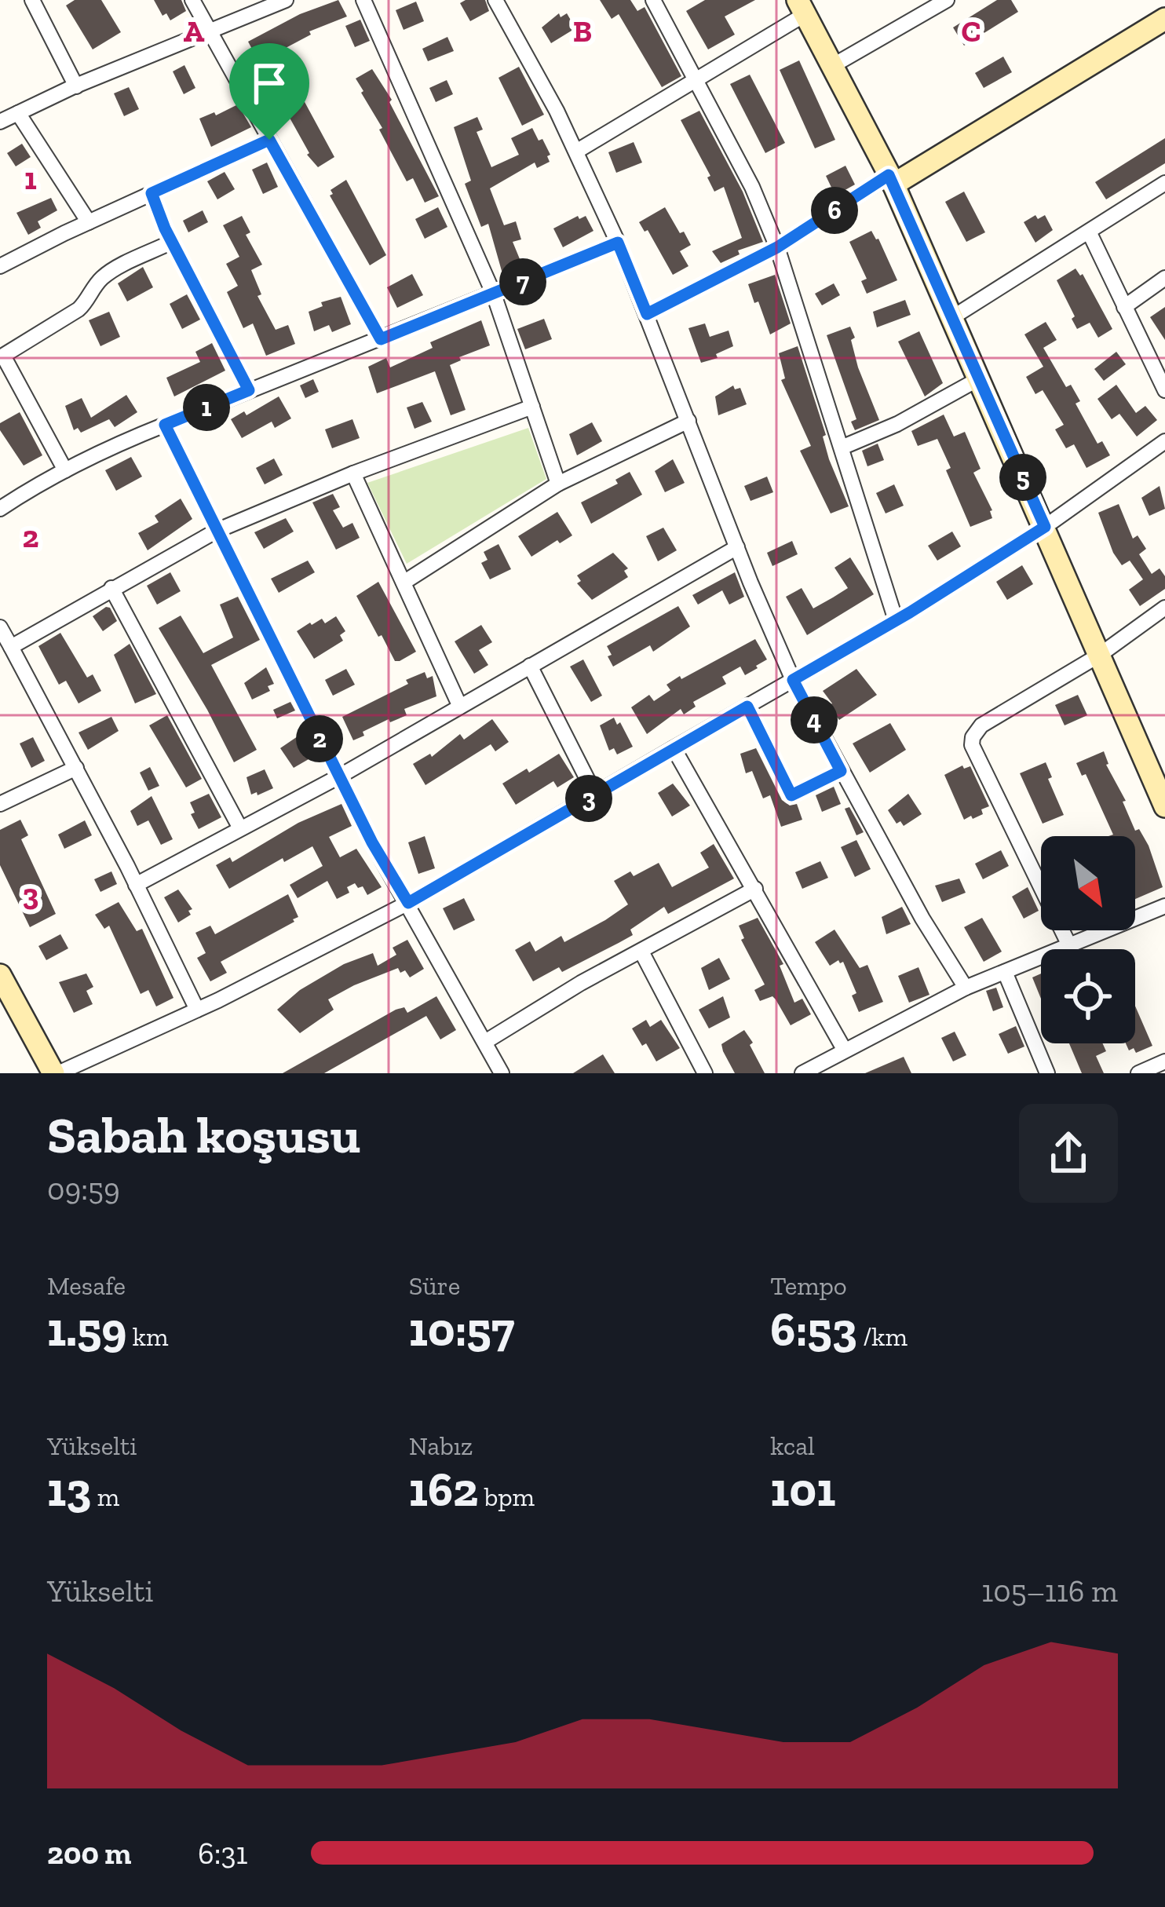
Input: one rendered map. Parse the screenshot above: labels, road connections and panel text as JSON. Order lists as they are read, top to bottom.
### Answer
{
  "north": "bottom right",
  "page": {
    "pins": [
      "6",
      "7",
      "1",
      "5",
      "4",
      "2",
      "3"
    ],
    "heading": ["Sabah koşusu", "09:59"],
    "stats": [
      ["Mesafe", "1.59 km"],
      ["Süre", "10:57"],
      ["Tempo", "6:53 /km"],
      ["Yükselti", "13 m"],
      ["Nabız", "162 bpm"],
      ["kcal", "101"]
    ],
    "chart": ["Yükselti", "105–116 m"],
    "list": [
      {
        "name": "200 m",
        "note": "6:31"
      }
    ]
  },
  "grid": {
    "columns": ["A", "B", "C"],
    "rows": ["1", "2", "3"]
  }
}
